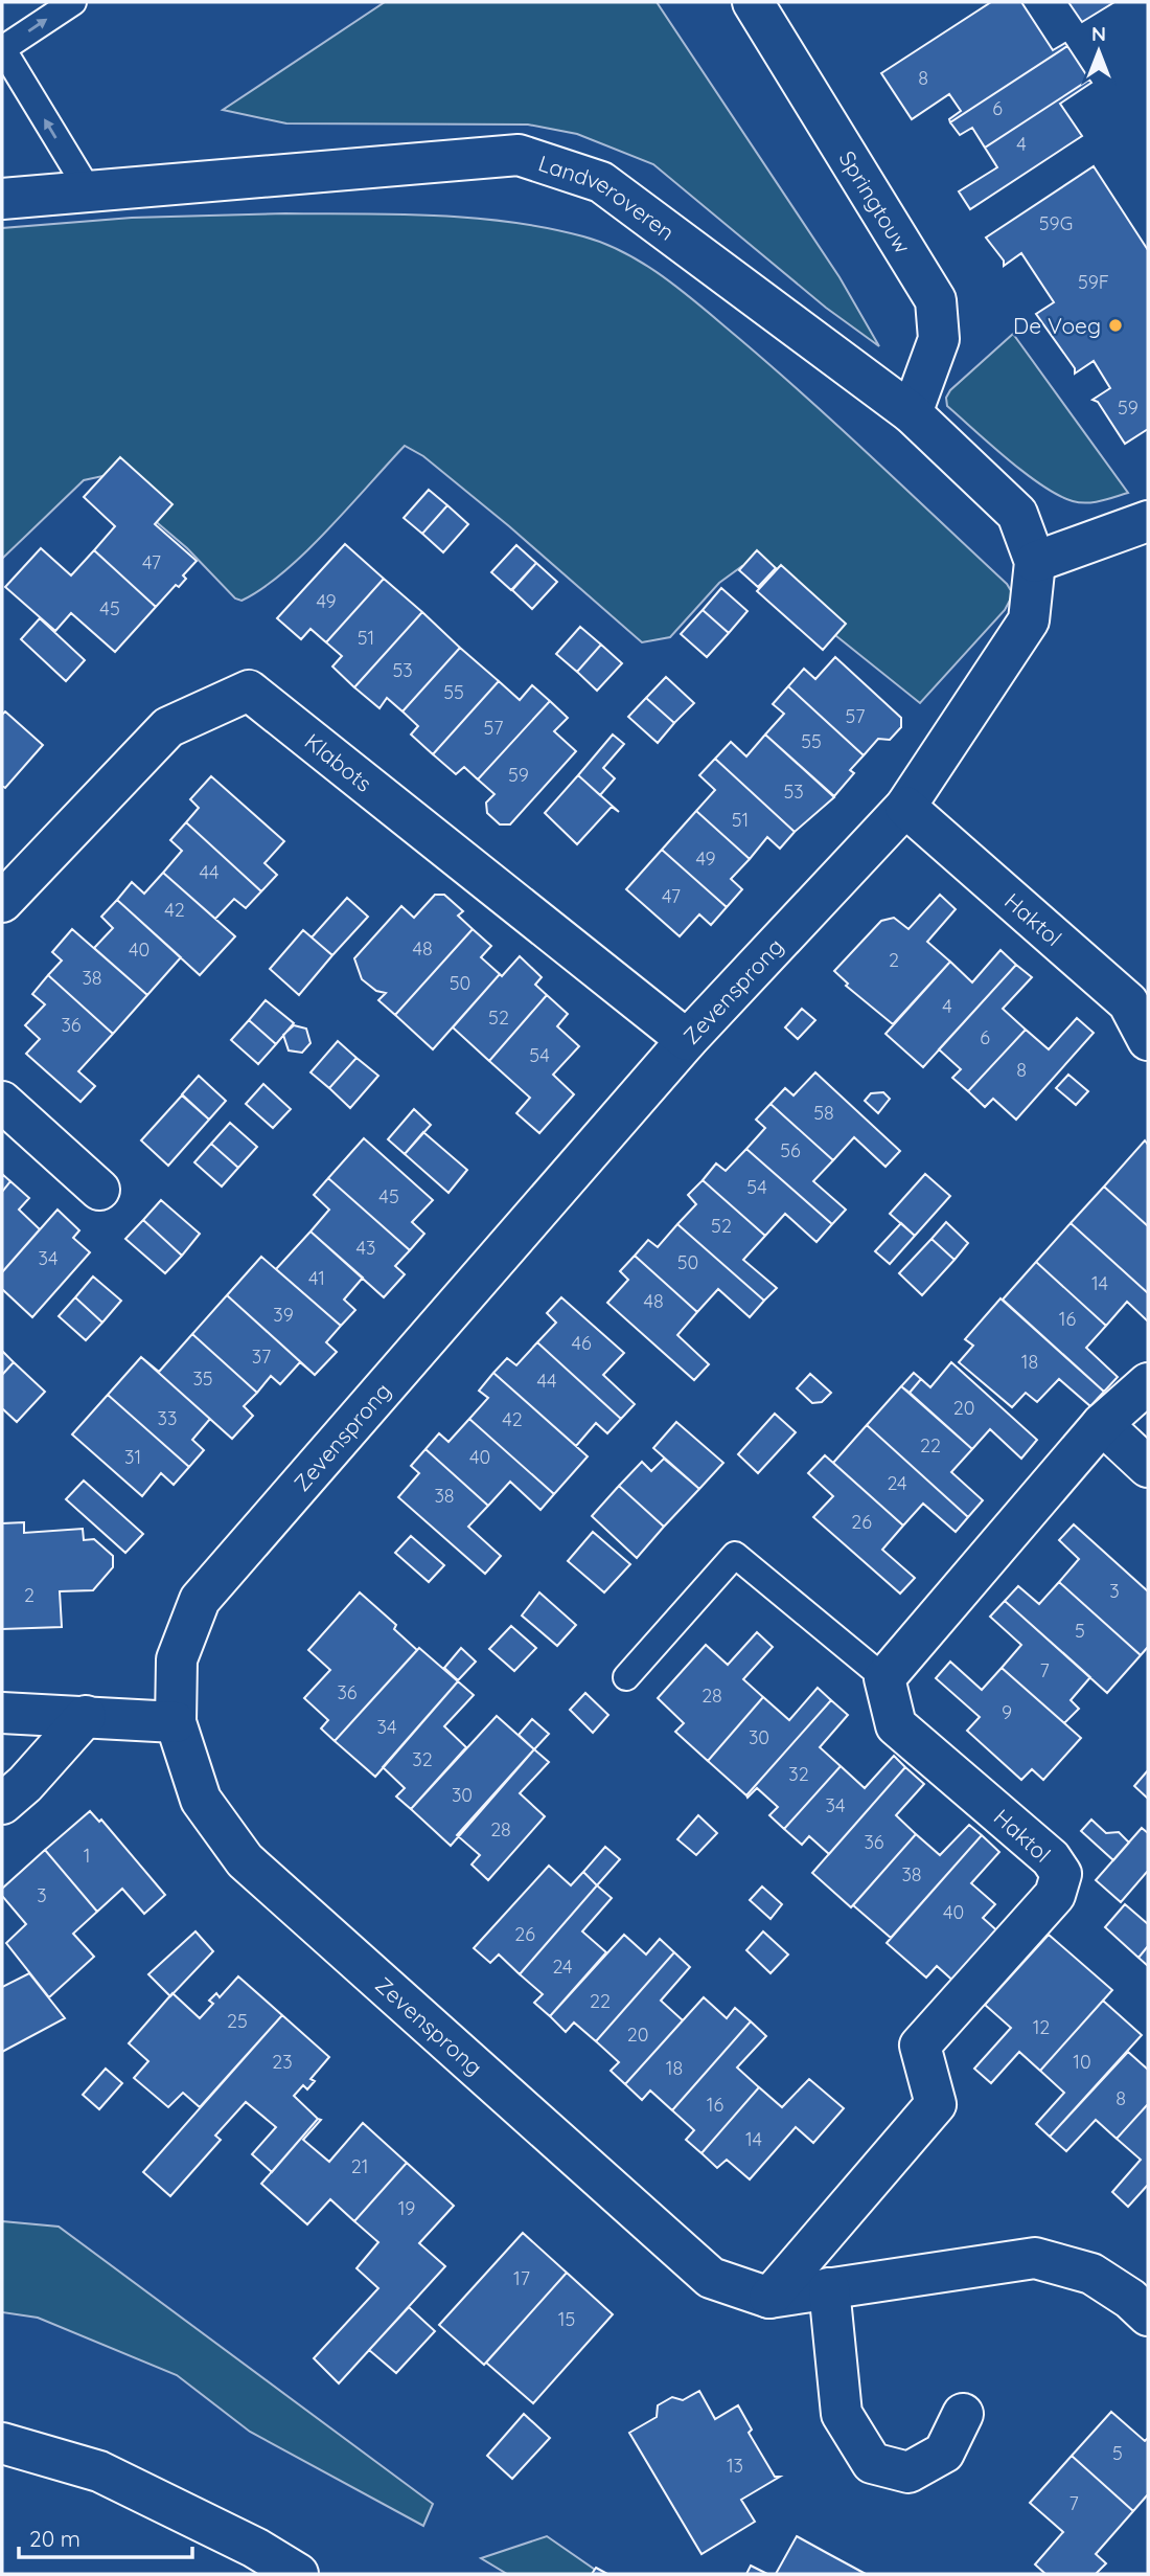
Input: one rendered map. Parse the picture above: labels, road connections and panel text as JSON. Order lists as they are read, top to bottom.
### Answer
{
  "streets": {
    "street": [
      "Landveroveren",
      "Springtouw",
      "Klabots",
      "Haktol",
      "Zevensprong"
    ]
  },
  "crossings": [
    ["Landveroveren", "Springtouw"],
    ["Landveroveren", "Zevensprong"],
    ["Klabots", "Zevensprong"],
    ["Haktol", "Zevensprong"]
  ],
  "places": ["De Voeg"],
  "house_numbers": [
    "8",
    "6",
    "4",
    "59G",
    "59F",
    "59",
    "47",
    "49",
    "45",
    "51",
    "53",
    "55",
    "57",
    "57",
    "55",
    "59",
    "53",
    "51",
    "49",
    "44",
    "47",
    "42",
    "48",
    "40",
    "2",
    "38",
    "50",
    "4",
    "52",
    "36",
    "6",
    "54",
    "8",
    "58",
    "56",
    "54",
    "45",
    "52",
    "43",
    "34",
    "50",
    "41",
    "14",
    "48",
    "39",
    "16",
    "46",
    "37",
    "18",
    "35",
    "44",
    "20",
    "33",
    "42",
    "22",
    "31",
    "40",
    "24",
    "38",
    "26",
    "3",
    "2",
    "5",
    "7",
    "36",
    "28",
    "9",
    "34",
    "30",
    "32",
    "32",
    "30",
    "34",
    "28",
    "36",
    "1",
    "38",
    "3",
    "40",
    "26",
    "24",
    "22",
    "25",
    "12",
    "20",
    "23",
    "10",
    "18",
    "8",
    "16",
    "14",
    "21",
    "19",
    "17",
    "15",
    "5",
    "13",
    "7"
  ],
  "scale_bar": "20 m",
  "north": "top"
}
